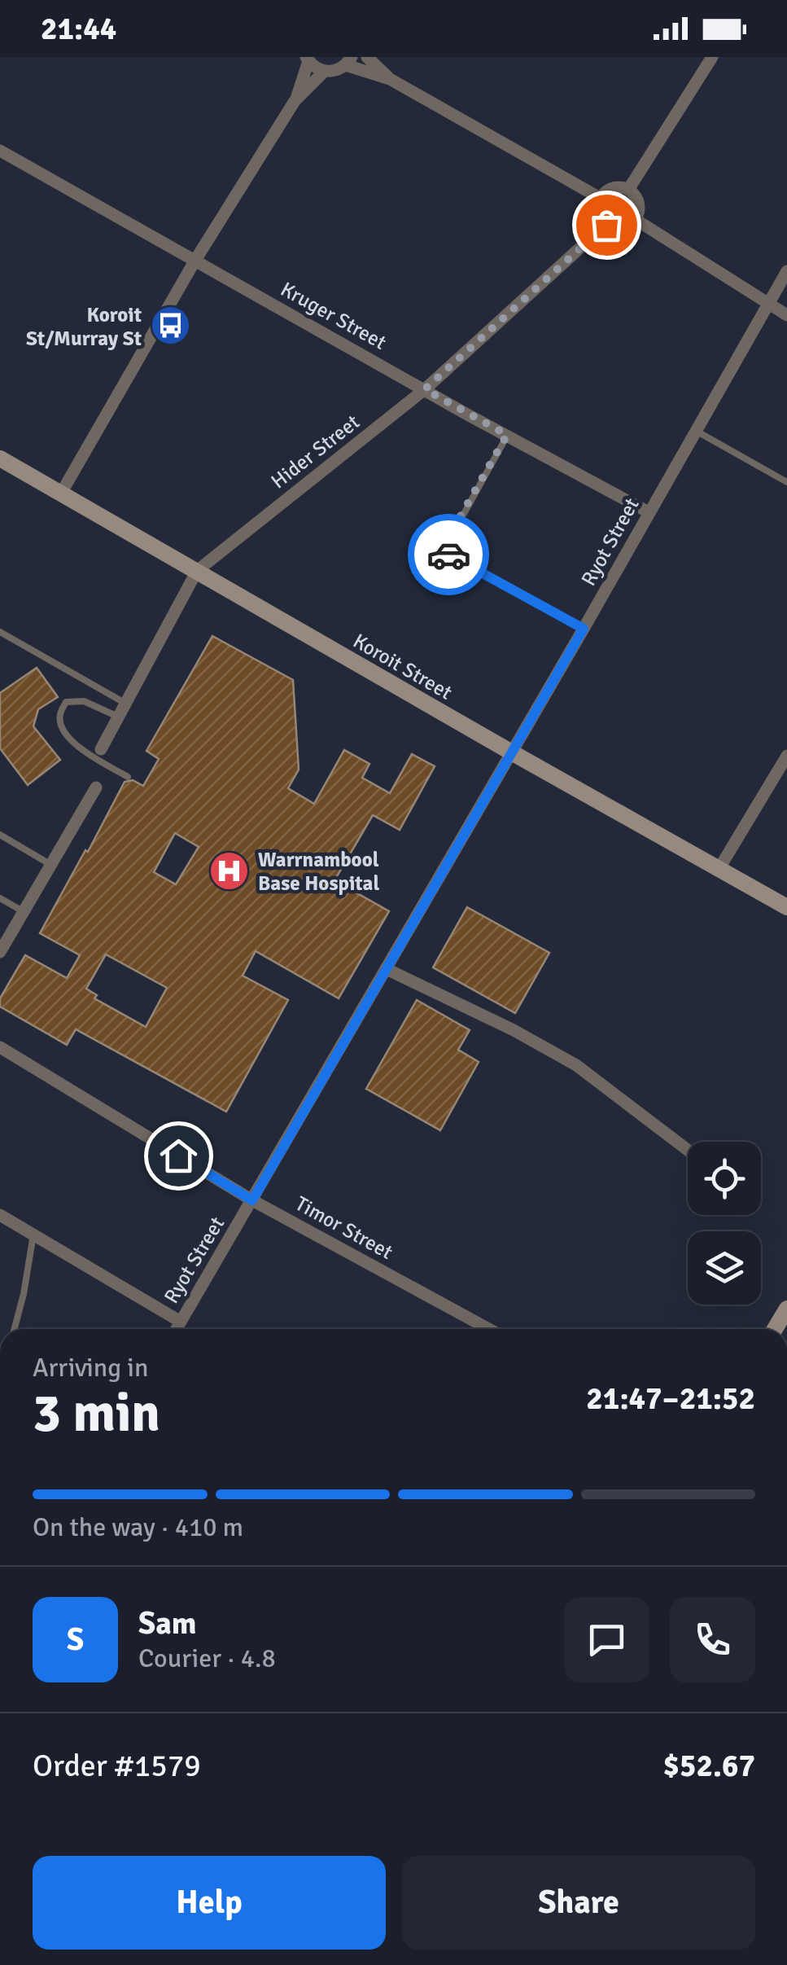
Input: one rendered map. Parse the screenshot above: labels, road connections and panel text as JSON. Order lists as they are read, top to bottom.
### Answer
{
  "streets": {
    "street": [
      "Kruger Street",
      "Hider Street",
      "Ryot Street",
      "Koroit Street",
      "Timor Street"
    ]
  },
  "crossings": [
    ["Kruger Street", "Hider Street"],
    ["Kruger Street", "Ryot Street"],
    ["Hider Street", "Koroit Street"],
    ["Ryot Street", "Koroit Street"],
    ["Ryot Street", "Timor Street"]
  ],
  "places": {
    "bus stop": ["Koroit St/Murray St"],
    "hospital": ["Warrnambool Base Hospital"]
  },
  "page": {
    "status": "21:44",
    "heading": ["3 min", "Arriving in", "21:47–21:52"],
    "panel": [
      "Sam",
      "Courier · 4.8",
      "Order #1579",
      "$52.67"
    ],
    "bar": "On the way · 410 m",
    "round": "S",
    "buttons": ["Help", "Share"]
  }
}
